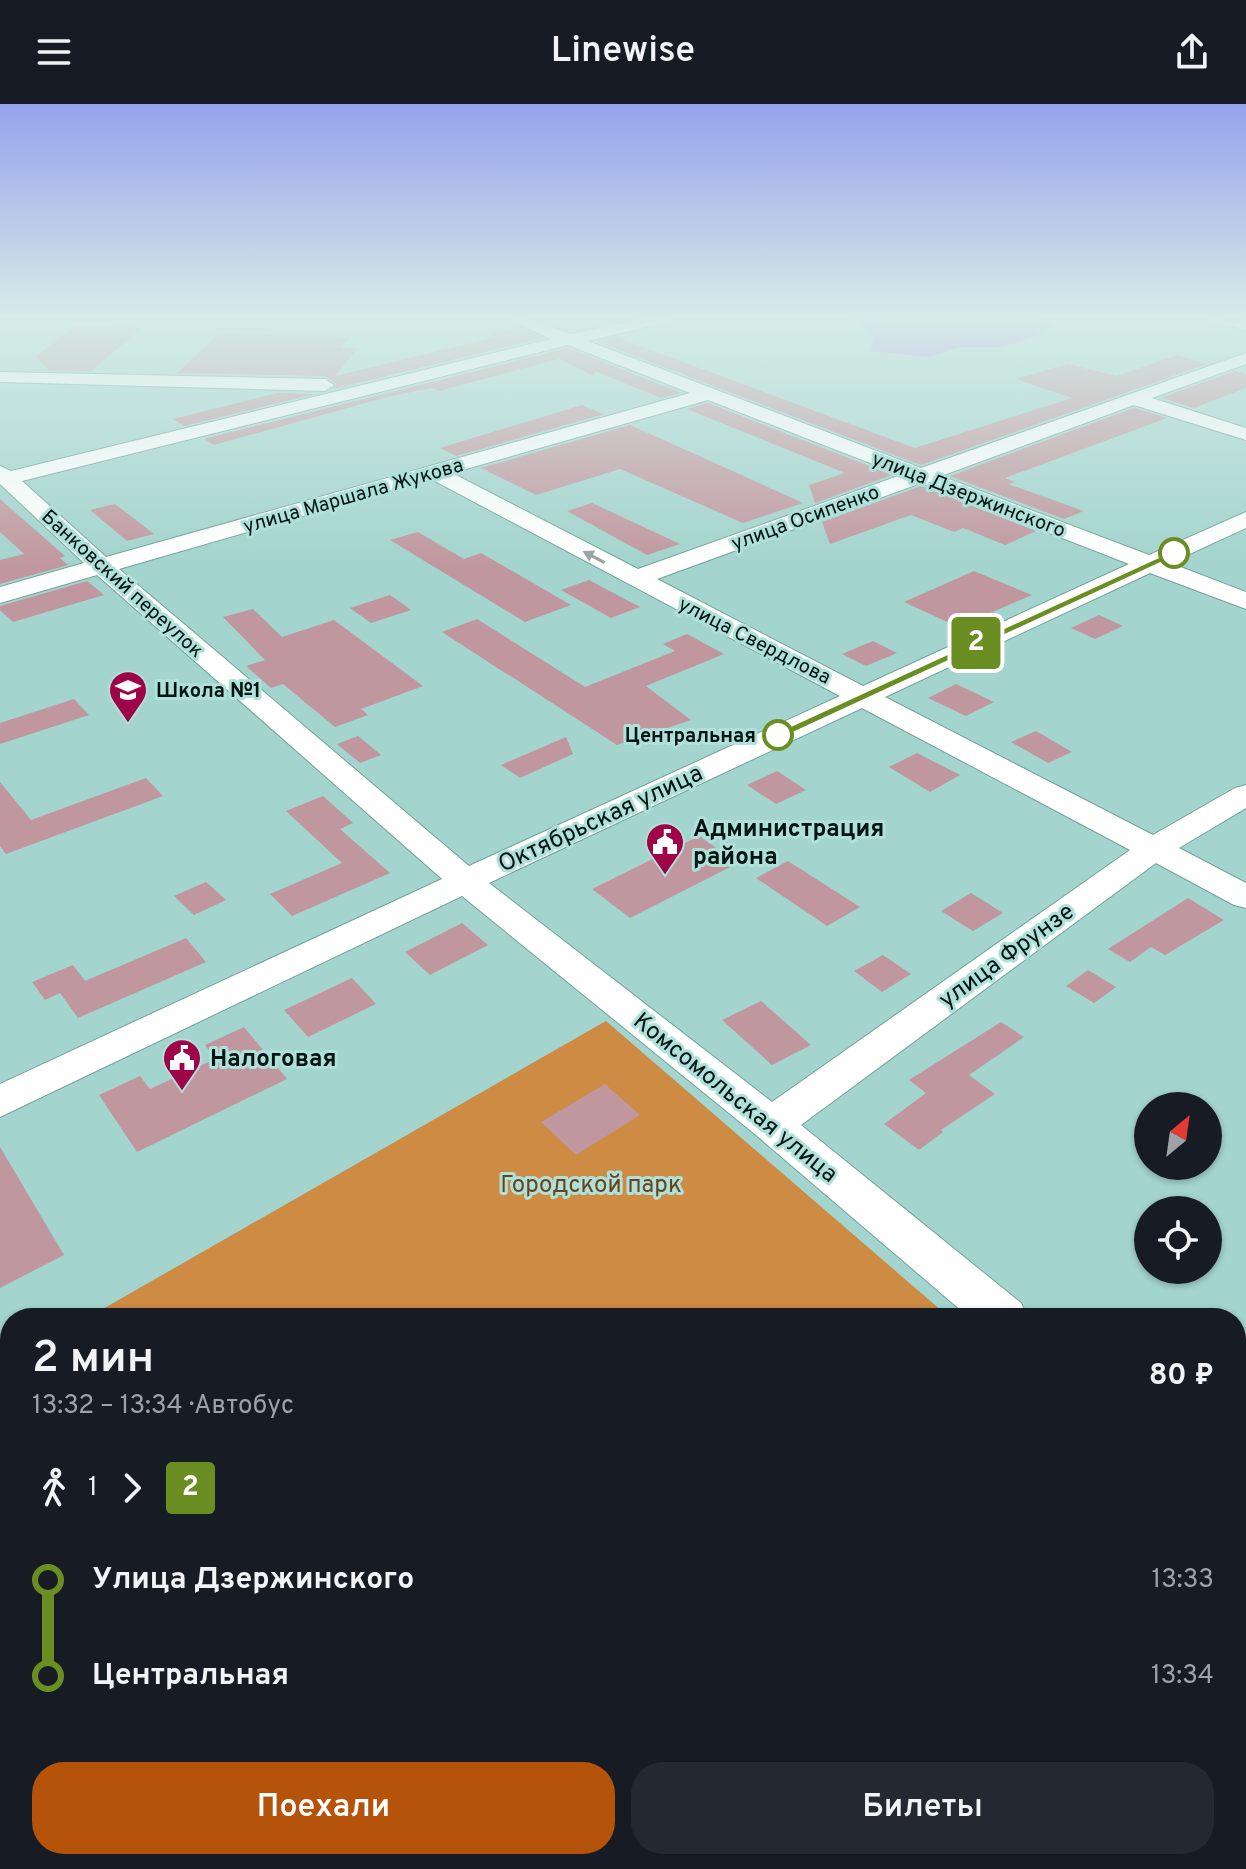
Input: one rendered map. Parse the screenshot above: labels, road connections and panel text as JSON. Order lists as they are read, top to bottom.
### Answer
{
  "streets": {
    "street": [
      "улица Дзержинского",
      "улица Маршала Жукова",
      "улица Осипенко",
      "Банковский переулок",
      "улица Свердлова",
      "Октябрьская улица",
      "улица Фрунзе",
      "Комсомольская улица"
    ]
  },
  "crossings": [
    ["улица Дзержинского", "улица Осипенко"],
    ["улица Дзержинского", "Октябрьская улица"],
    ["улица Маршала Жукова", "Банковский переулок"],
    ["улица Маршала Жукова", "улица Свердлова"],
    ["улица Осипенко", "улица Свердлова"],
    ["Банковский переулок", "Октябрьская улица"],
    ["Банковский переулок", "Комсомольская улица"],
    ["улица Свердлова", "Октябрьская улица"],
    ["улица Свердлова", "улица Фрунзе"],
    ["Октябрьская улица", "Комсомольская улица"],
    ["улица Фрунзе", "Комсомольская улица"]
  ],
  "parks": ["Городской парк"],
  "places": {
    "school or university": ["Школа №1"],
    "other": ["Центральная"],
    "public building": ["Администрация района", "Налоговая"]
  },
  "lines": ["bus line 2"],
  "north": "top right",
  "page": {
    "header": "Linewise",
    "on_map": "2",
    "heading": ["2 мин", "13:32 – 13:34 · Автобус", "80 ₽"],
    "legs": ["1", "2"],
    "list": [
      {
        "name": "Улица Дзержинского",
        "value": "13:33"
      },
      {
        "name": "Центральная",
        "value": "13:34"
      }
    ],
    "buttons": ["Поехали", "Билеты"]
  }
}
